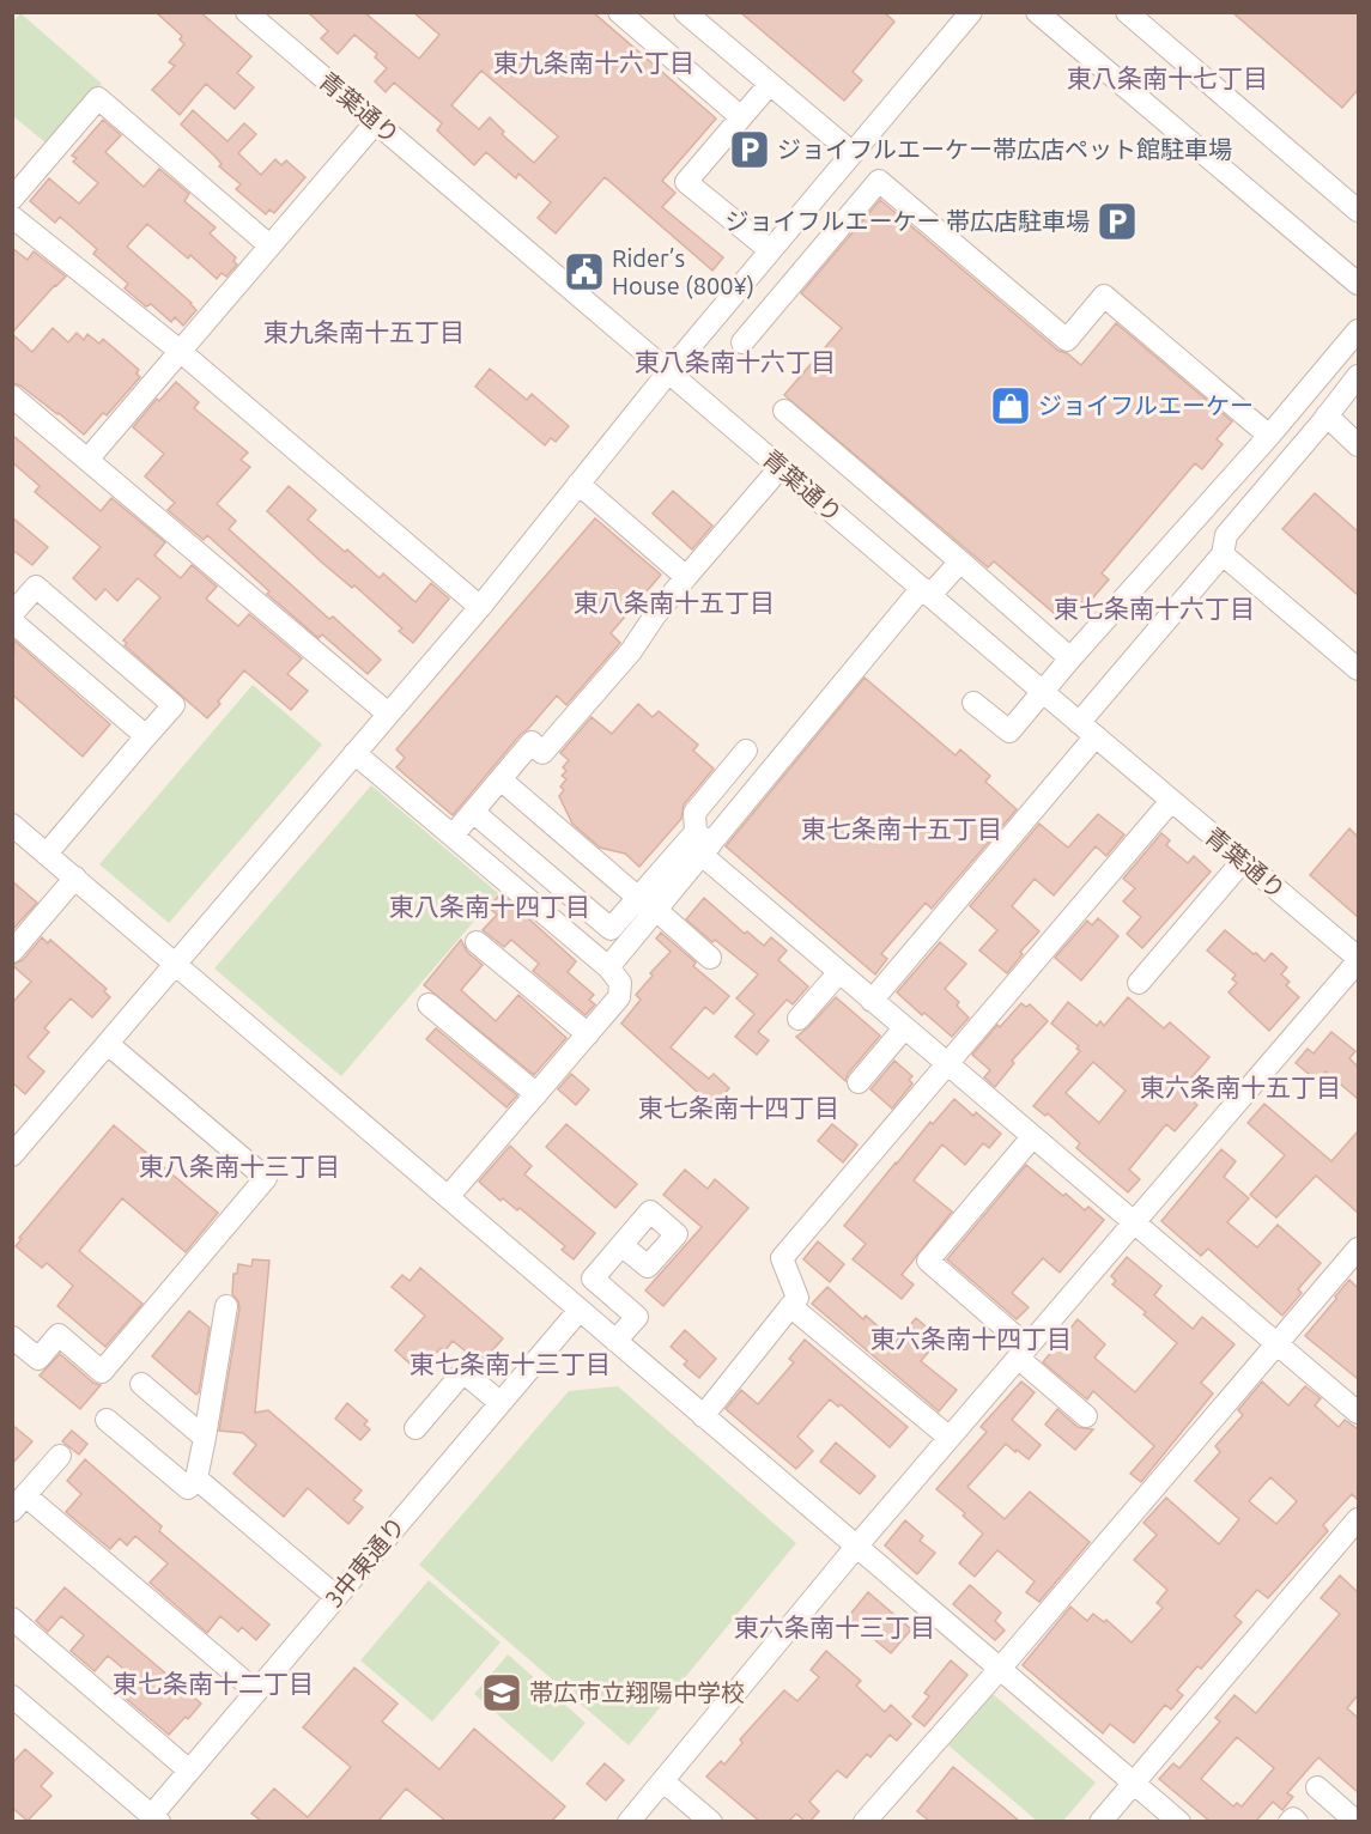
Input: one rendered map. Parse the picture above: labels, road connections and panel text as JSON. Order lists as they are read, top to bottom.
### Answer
{
  "streets": {
    "street": ["青葉通り", "3中東通り"]
  },
  "districts": [
    "東九条南十六丁目",
    "東八条南十七丁目",
    "東九条南十五丁目",
    "東八条南十六丁目",
    "東八条南十五丁目",
    "東七条南十六丁目",
    "東七条南十五丁目",
    "東八条南十四丁目",
    "東六条南十五丁目",
    "東七条南十四丁目",
    "東八条南十三丁目",
    "東六条南十四丁目",
    "東七条南十三丁目",
    "東六条南十三丁目",
    "東七条南十二丁目"
  ],
  "places": {
    "parking": ["ジョイフルエーケー帯広店ペット館駐車場", "ジョイフルエーケー 帯広店駐車場"],
    "public building": ["Rider’s House (800¥)"],
    "shop": ["ジョイフルエーケー"],
    "school or university": ["帯広市立翔陽中学校"]
  }
}
